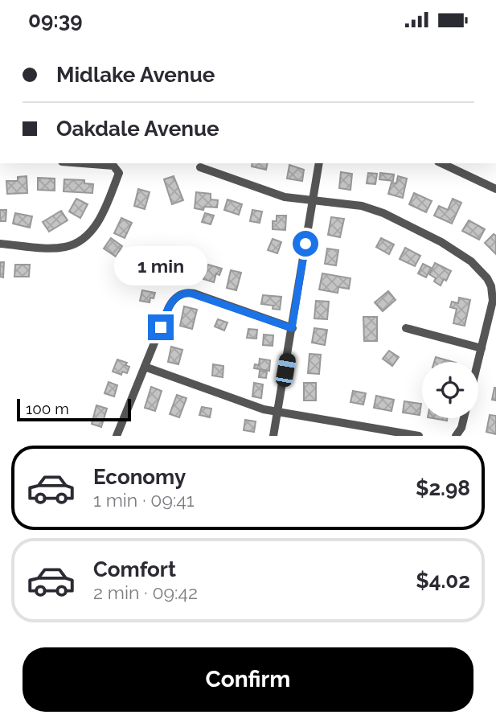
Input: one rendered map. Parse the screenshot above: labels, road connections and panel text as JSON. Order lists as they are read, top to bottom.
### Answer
{
  "scale_bar": "100 m",
  "page": {
    "status": "09:39",
    "banner": ["Midlake Avenue", "Oakdale Avenue"],
    "bubble": "1 min",
    "scale": "100 m",
    "list": [
      {
        "name": "Economy",
        "note": "1 min · 09:41",
        "value": "$2.98"
      },
      {
        "name": "Comfort",
        "note": "2 min · 09:42",
        "value": "$4.02"
      }
    ],
    "buttons": "Confirm"
  }
}
